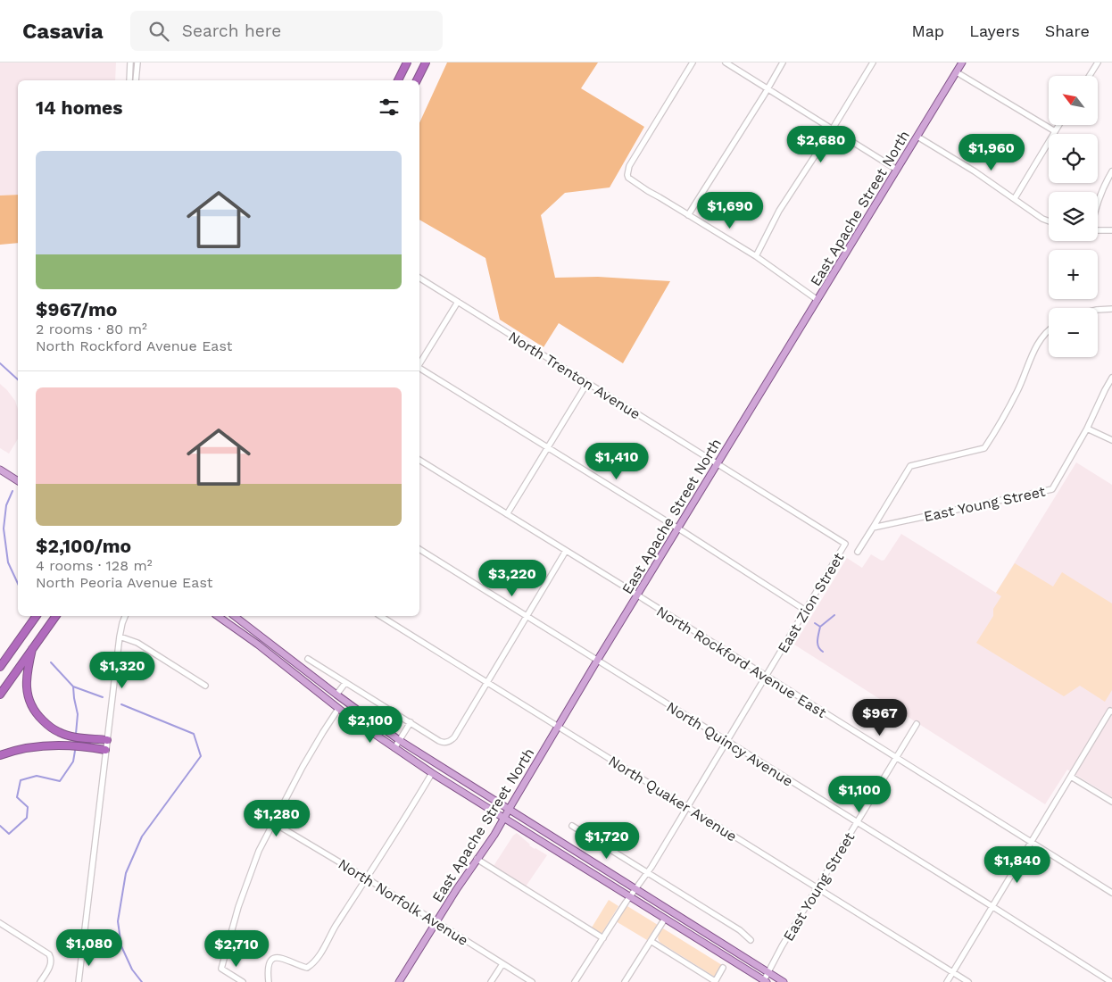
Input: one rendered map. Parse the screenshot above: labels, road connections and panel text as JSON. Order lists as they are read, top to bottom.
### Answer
{
  "streets": {
    "main road": ["East Apache Street North"],
    "street": [
      "North Trenton Avenue",
      "East Young Street",
      "East Zion Street",
      "North Rockford Avenue East",
      "North Quincy Avenue",
      "North Quaker Avenue",
      "North Norfolk Avenue"
    ]
  },
  "crossings": [
    ["East Apache Street North", "North Trenton Avenue"],
    ["East Apache Street North", "North Rockford Avenue East"],
    ["East Apache Street North", "North Quincy Avenue"],
    ["East Apache Street North", "North Quaker Avenue"],
    ["East Apache Street North", "North Norfolk Avenue"],
    ["North Trenton Avenue", "East Zion Street"],
    ["East Young Street", "North Rockford Avenue East"],
    ["East Young Street", "North Quincy Avenue"],
    ["East Young Street", "North Quaker Avenue"],
    ["East Zion Street", "North Rockford Avenue East"],
    ["East Zion Street", "North Quincy Avenue"],
    ["East Zion Street", "North Quaker Avenue"]
  ],
  "north": "top left",
  "page": {
    "header": "Casavia",
    "search": "Search here",
    "nav": ["Map", "Layers", "Share"],
    "map_buttons": ["+", "−"],
    "heading": "14 homes",
    "price": [
      "$2,680",
      "$1,960",
      "$1,690",
      "$1,410",
      "$3,220",
      "$1,320",
      "$967",
      "$2,100",
      "$1,100",
      "$1,280",
      "$1,720",
      "$1,840",
      "$1,080",
      "$2,710"
    ],
    "list": [
      {
        "name": "$967/mo",
        "note": "2 rooms · 80 m² · North Rockford Avenue East"
      },
      {
        "name": "$2,100/mo",
        "note": "4 rooms · 128 m² · North Peoria Avenue East"
      }
    ]
  }
}
